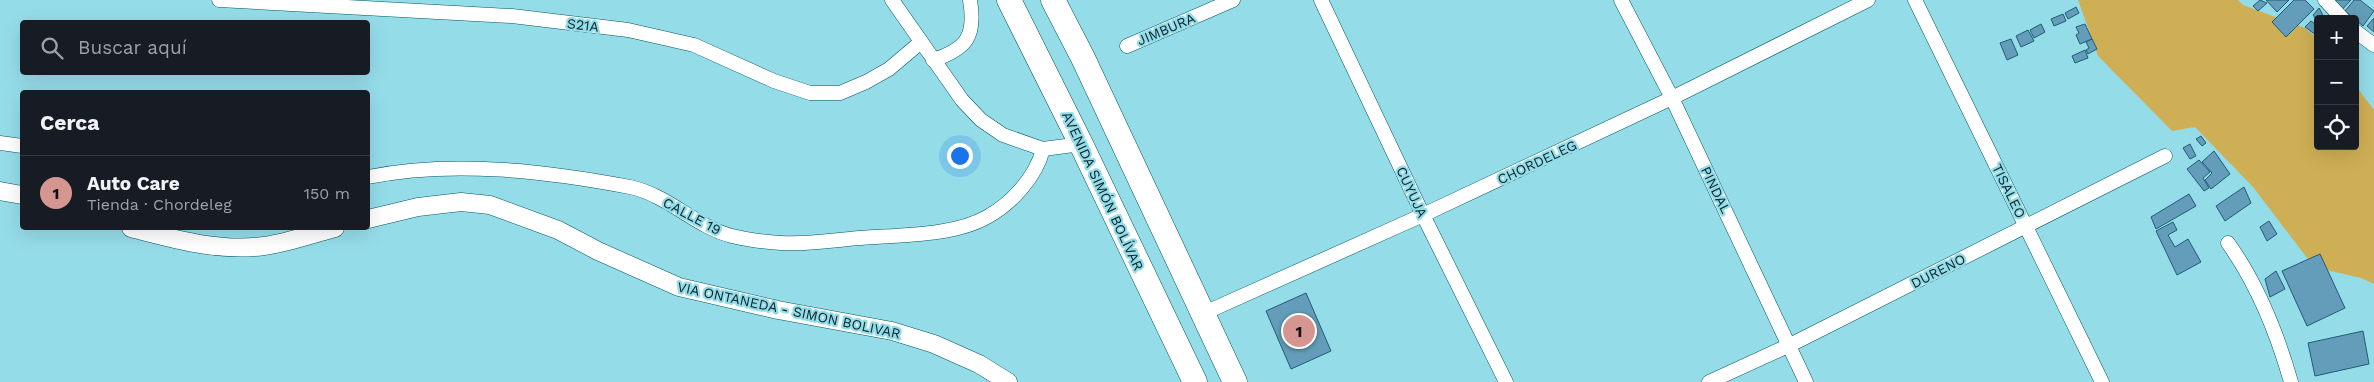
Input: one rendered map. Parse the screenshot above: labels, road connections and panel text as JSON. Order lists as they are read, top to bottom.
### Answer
{
  "streets": {
    "highway": ["AVENIDA SIMÓN BOLÍVAR"],
    "street": [
      "S21A",
      "JIMBURA",
      "CHORDELEG",
      "PINDAL",
      "TISALEO",
      "CUYUJA",
      "CALLE 19",
      "DURENO",
      "VIA ONTANEDA - SIMON BOLIVAR"
    ]
  },
  "crossings": [
    ["CHORDELEG", "PINDAL"],
    ["CHORDELEG", "CUYUJA"],
    ["PINDAL", "DURENO"],
    ["TISALEO", "DURENO"]
  ],
  "page": {
    "map_buttons": ["+", "−"],
    "search": "Buscar aquí",
    "heading": "Cerca",
    "list": [
      {
        "mark": "1",
        "name": "Auto Care",
        "note": "Tienda · Chordeleg",
        "value": "150 m"
      }
    ],
    "pins": "1"
  }
}
